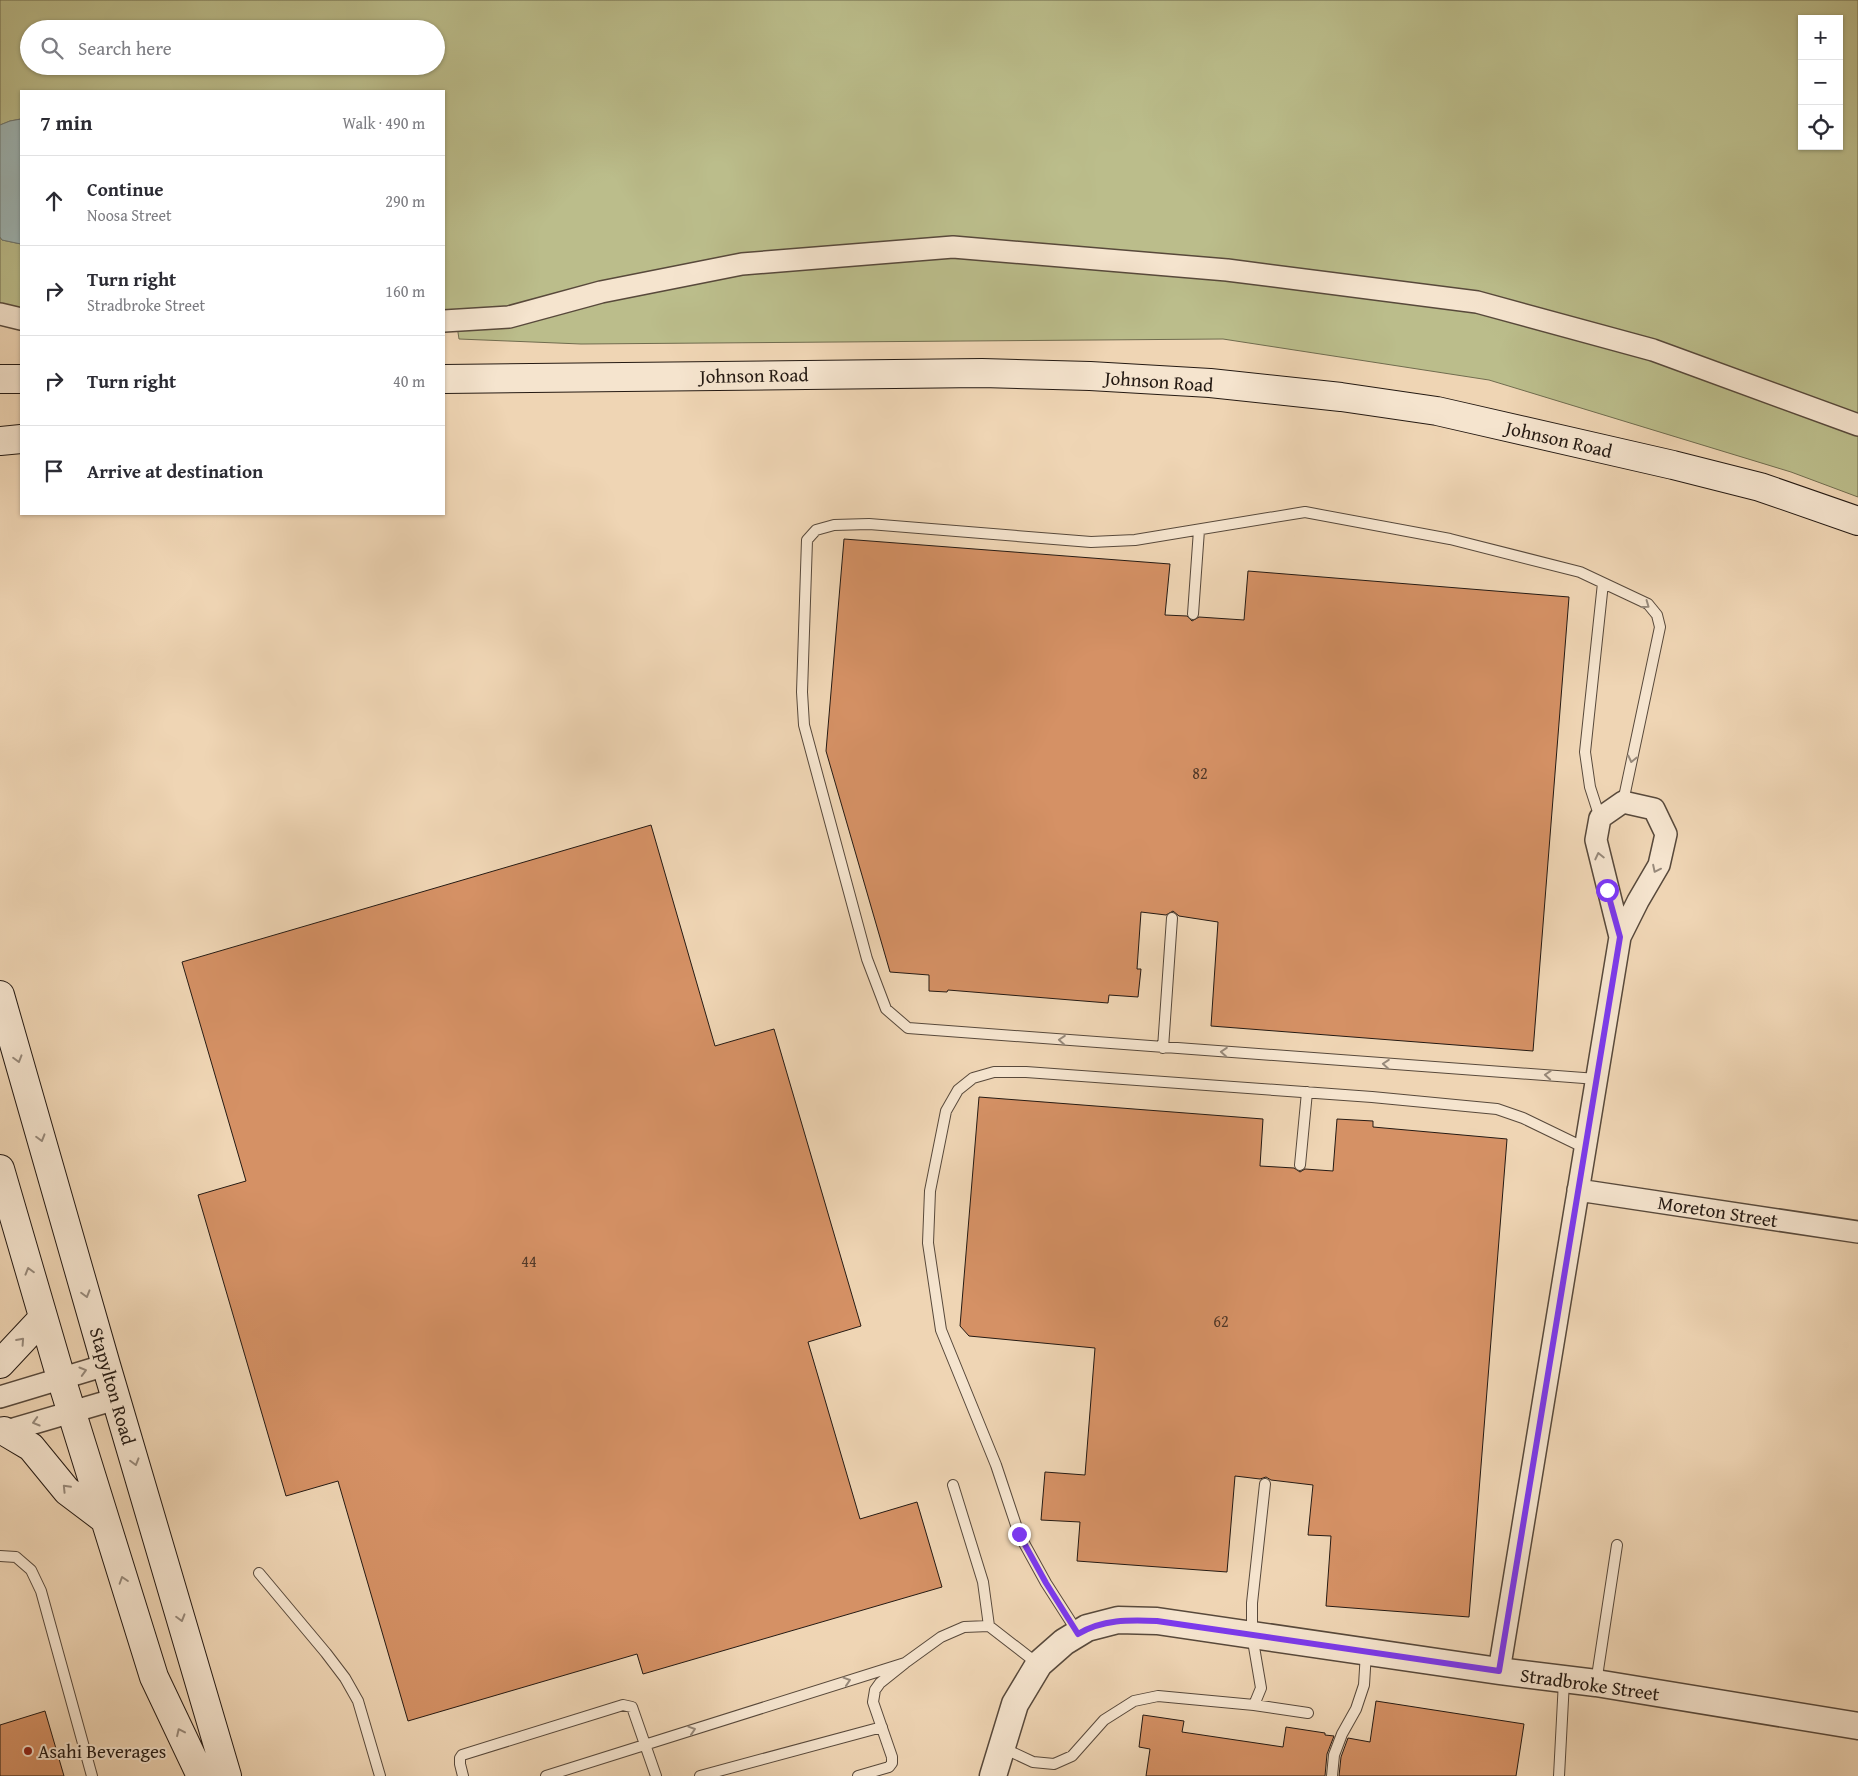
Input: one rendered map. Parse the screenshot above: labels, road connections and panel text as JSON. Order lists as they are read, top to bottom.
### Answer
{
  "streets": {
    "main road": ["Johnson Road", "Stapylton Road"],
    "street": ["Moreton Street", "Stradbroke Street"]
  },
  "places": ["Asahi Beverages"],
  "house_numbers": ["82", "44", "62"],
  "page": {
    "map_buttons": ["+", "−"],
    "search": "Search here",
    "heading": ["7 min", "Walk · 490 m"],
    "list": [
      ["Continue", "Noosa Street", "290 m"],
      ["Turn right", "Stradbroke Street", "160 m"],
      ["Turn right", "40 m"],
      "Arrive at destination"
    ]
  }
}
